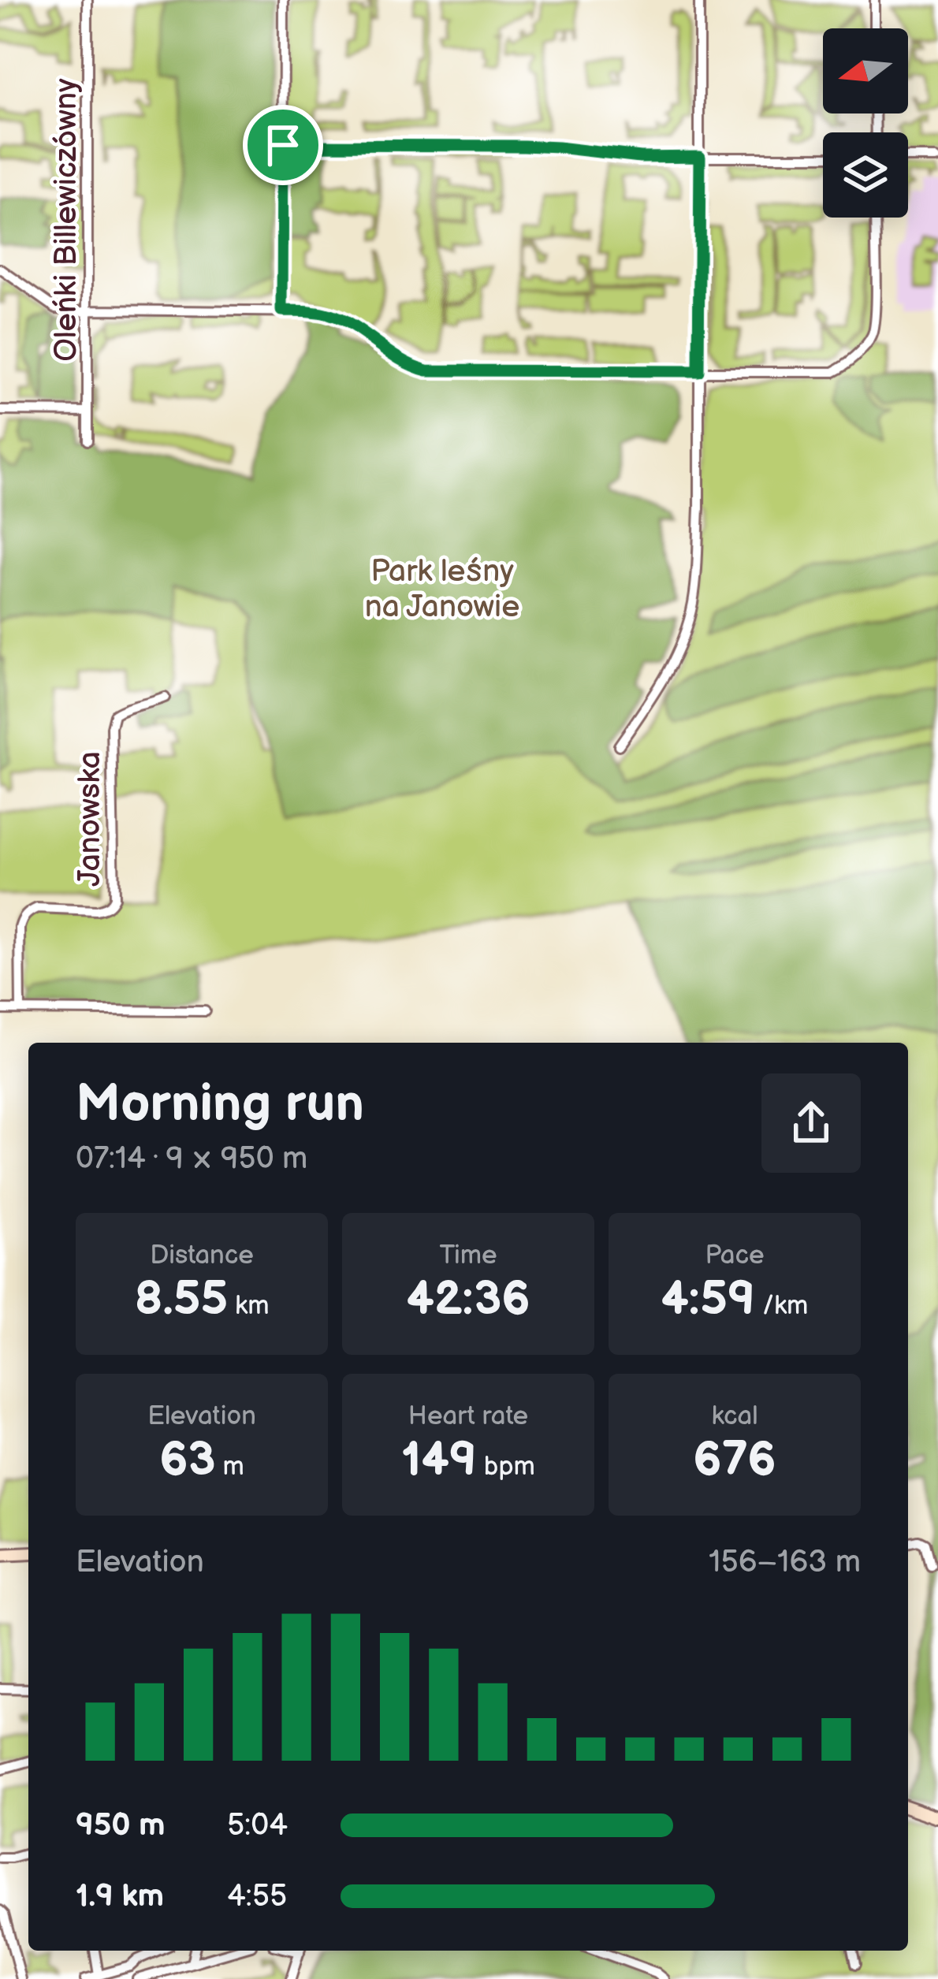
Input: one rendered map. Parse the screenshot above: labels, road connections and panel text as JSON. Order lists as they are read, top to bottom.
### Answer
{
  "streets": {
    "street": ["Oleńki Billewiczówny", "Janowska"]
  },
  "parks": ["Park leśny na Janowie"],
  "north": "left",
  "page": {
    "heading": ["Morning run", "07:14 · 9 × 950 m"],
    "stats": [
      ["Distance", "8.55 km"],
      ["Time", "42:36"],
      ["Pace", "4:59 /km"],
      ["Elevation", "63 m"],
      ["Heart rate", "149 bpm"],
      ["kcal", "676"]
    ],
    "chart": ["Elevation", "156–163 m"],
    "list": [
      {
        "name": "950 m",
        "note": "5:04"
      },
      {
        "name": "1.9 km",
        "note": "4:55"
      }
    ]
  }
}
